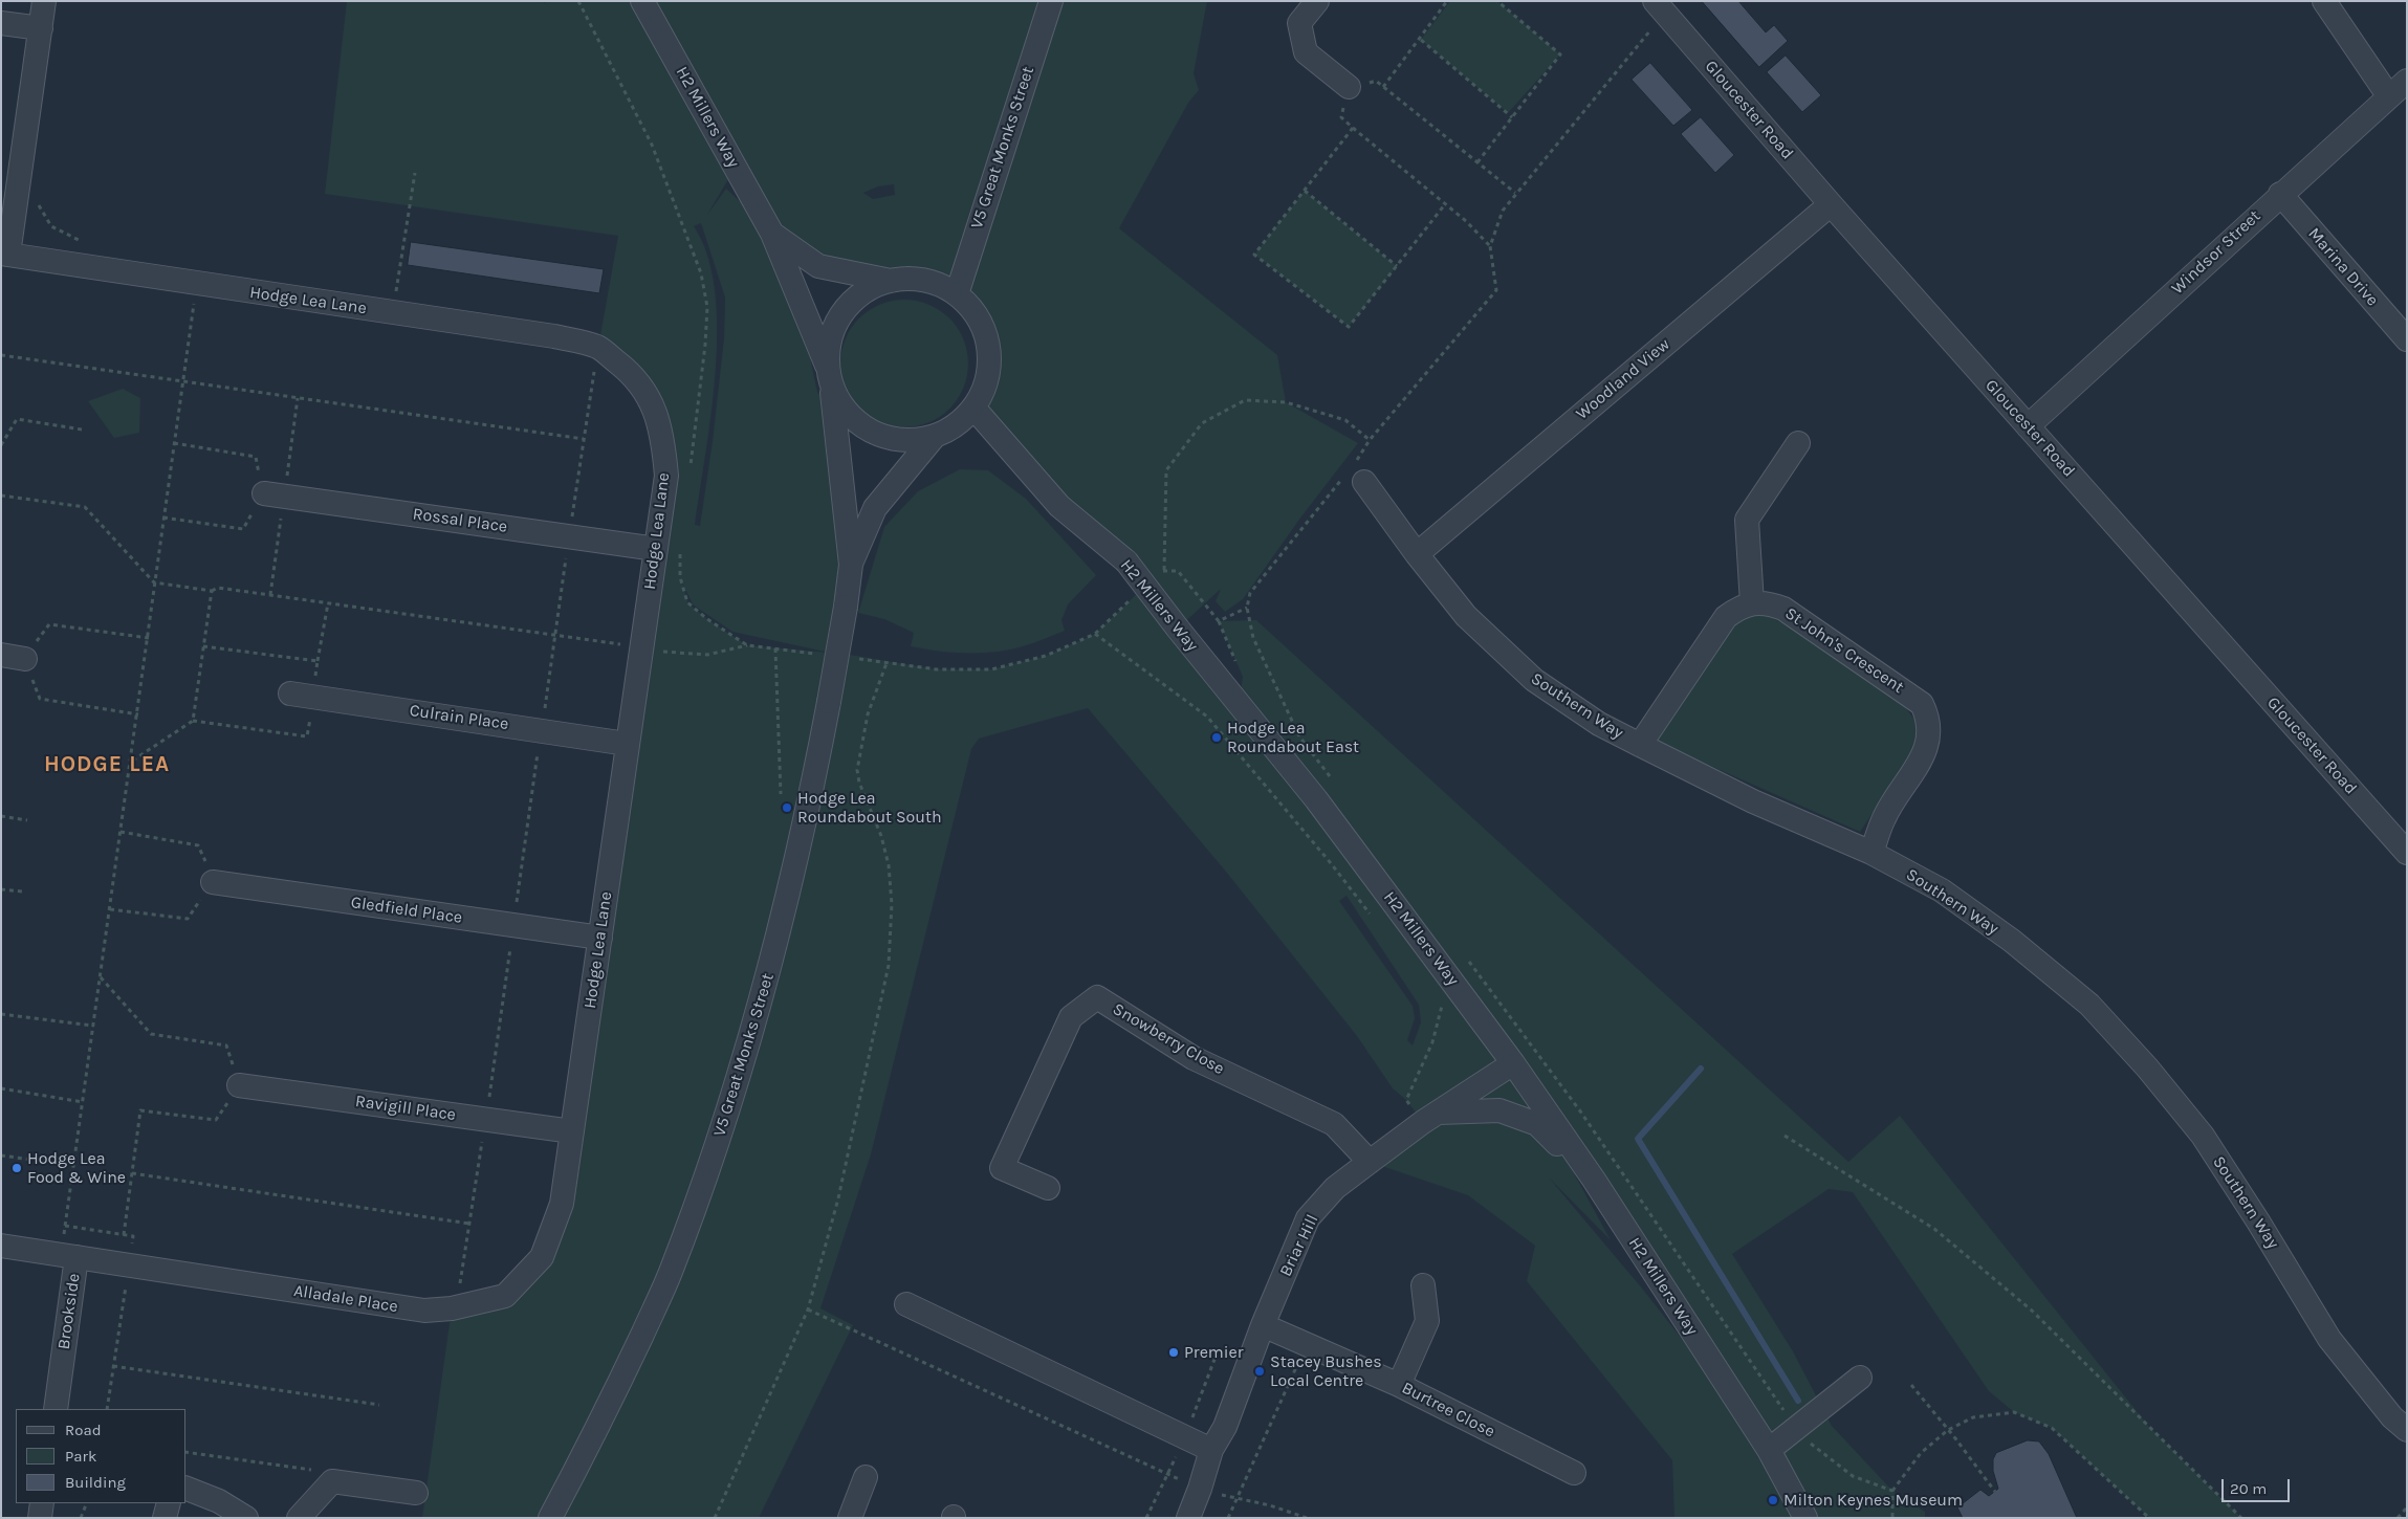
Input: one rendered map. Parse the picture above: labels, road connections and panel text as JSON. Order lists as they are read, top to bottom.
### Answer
{
  "streets": {
    "street": [
      "Gloucester Road",
      "H2 Millers Way",
      "V5 Great Monks Street",
      "Windsor Street",
      "Marina Drive",
      "Hodge Lea Lane",
      "Woodland View",
      "Rossal Place",
      "St John's Crescent",
      "Southern Way",
      "Culrain Place",
      "Gledfield Place",
      "Snowberry Close",
      "Ravigill Place",
      "Briar Hill",
      "Alladale Place",
      "Brookside",
      "Burtree Close"
    ]
  },
  "crossings": [
    ["Gloucester Road", "Windsor Street"],
    ["Gloucester Road", "Woodland View"],
    ["H2 Millers Way", "V5 Great Monks Street"],
    ["H2 Millers Way", "Briar Hill"],
    ["Windsor Street", "Marina Drive"],
    ["Hodge Lea Lane", "Rossal Place"],
    ["Hodge Lea Lane", "Culrain Place"],
    ["Hodge Lea Lane", "Gledfield Place"],
    ["Hodge Lea Lane", "Ravigill Place"],
    ["Hodge Lea Lane", "Alladale Place"],
    ["Woodland View", "Southern Way"],
    ["St John's Crescent", "Southern Way"],
    ["Snowberry Close", "Briar Hill"],
    ["Briar Hill", "Burtree Close"],
    ["Alladale Place", "Brookside"]
  ],
  "districts": ["HODGE LEA"],
  "places": [
    "Hodge Lea Roundabout East",
    "Hodge Lea Roundabout South",
    "Hodge Lea Food & Wine",
    "Premier",
    "Stacey Bushes Local Centre",
    "Milton Keynes Museum"
  ],
  "legend": ["Road", "Park", "Building"],
  "scale_bar": "20 m"
}
